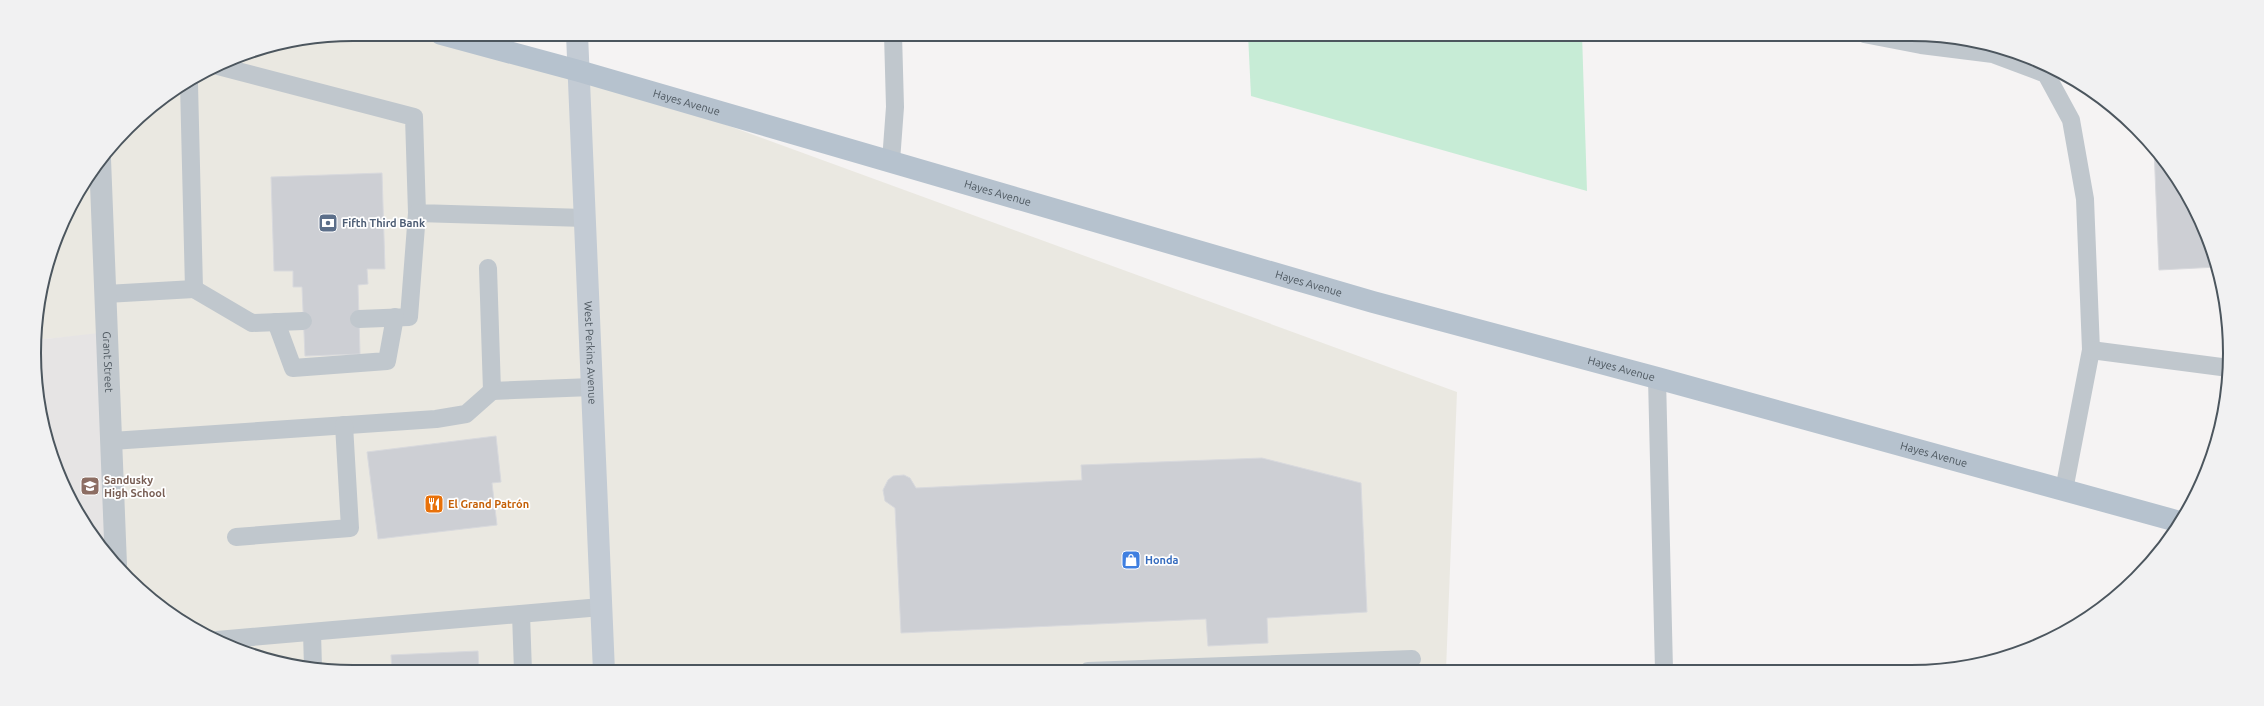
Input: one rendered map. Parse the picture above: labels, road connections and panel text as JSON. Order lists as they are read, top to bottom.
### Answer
{
  "streets": {
    "main road": ["Hayes Avenue", "West Perkins Avenue"],
    "street": ["Grant Street"]
  },
  "crossings": [
    ["Hayes Avenue", "West Perkins Avenue"]
  ],
  "places": {
    "bank": ["Fifth Third Bank"],
    "school or university": ["Sandusky High School"],
    "restaurant": ["El Grand Patrón"],
    "shop": ["Honda"]
  }
}
